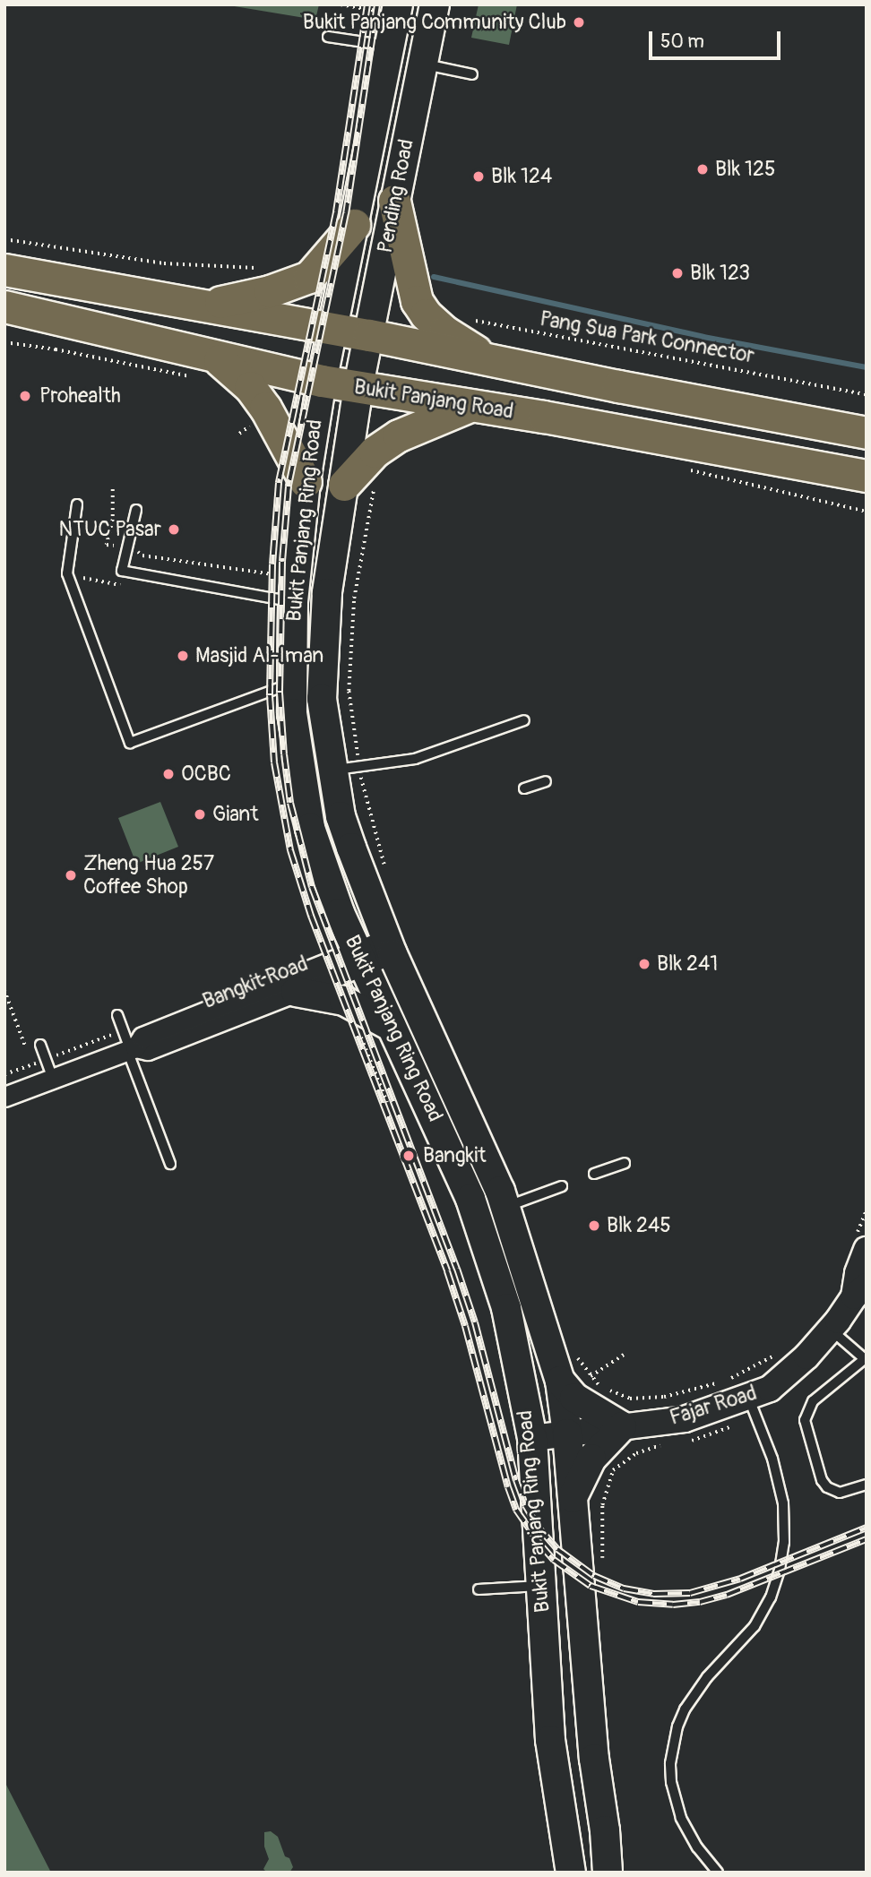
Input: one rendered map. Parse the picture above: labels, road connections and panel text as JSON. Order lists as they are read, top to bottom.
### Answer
{
  "streets": {
    "main road": ["Pending Road", "Bukit Panjang Road", "Bukit Panjang Ring Road"],
    "street": ["Bangkit Road", "Fajar Road"],
    "path": ["Pang Sua Park Connector"]
  },
  "crossings": [
    ["Pending Road", "Bukit Panjang Road"],
    ["Pending Road", "Bukit Panjang Ring Road"],
    ["Bukit Panjang Road", "Bukit Panjang Ring Road"],
    ["Bukit Panjang Ring Road", "Bangkit Road"],
    ["Bukit Panjang Ring Road", "Fajar Road"]
  ],
  "places": [
    "Bukit Panjang Community Club",
    "Blk 125",
    "Blk 124",
    "Blk 123",
    "Prohealth",
    "NTUC Pasar",
    "Masjid Al-Iman",
    "OCBC",
    "Giant",
    "Zheng Hua 257 Coffee Shop",
    "Blk 241",
    "Bangkit",
    "Blk 245"
  ],
  "scale_bar": "50 m"
}
